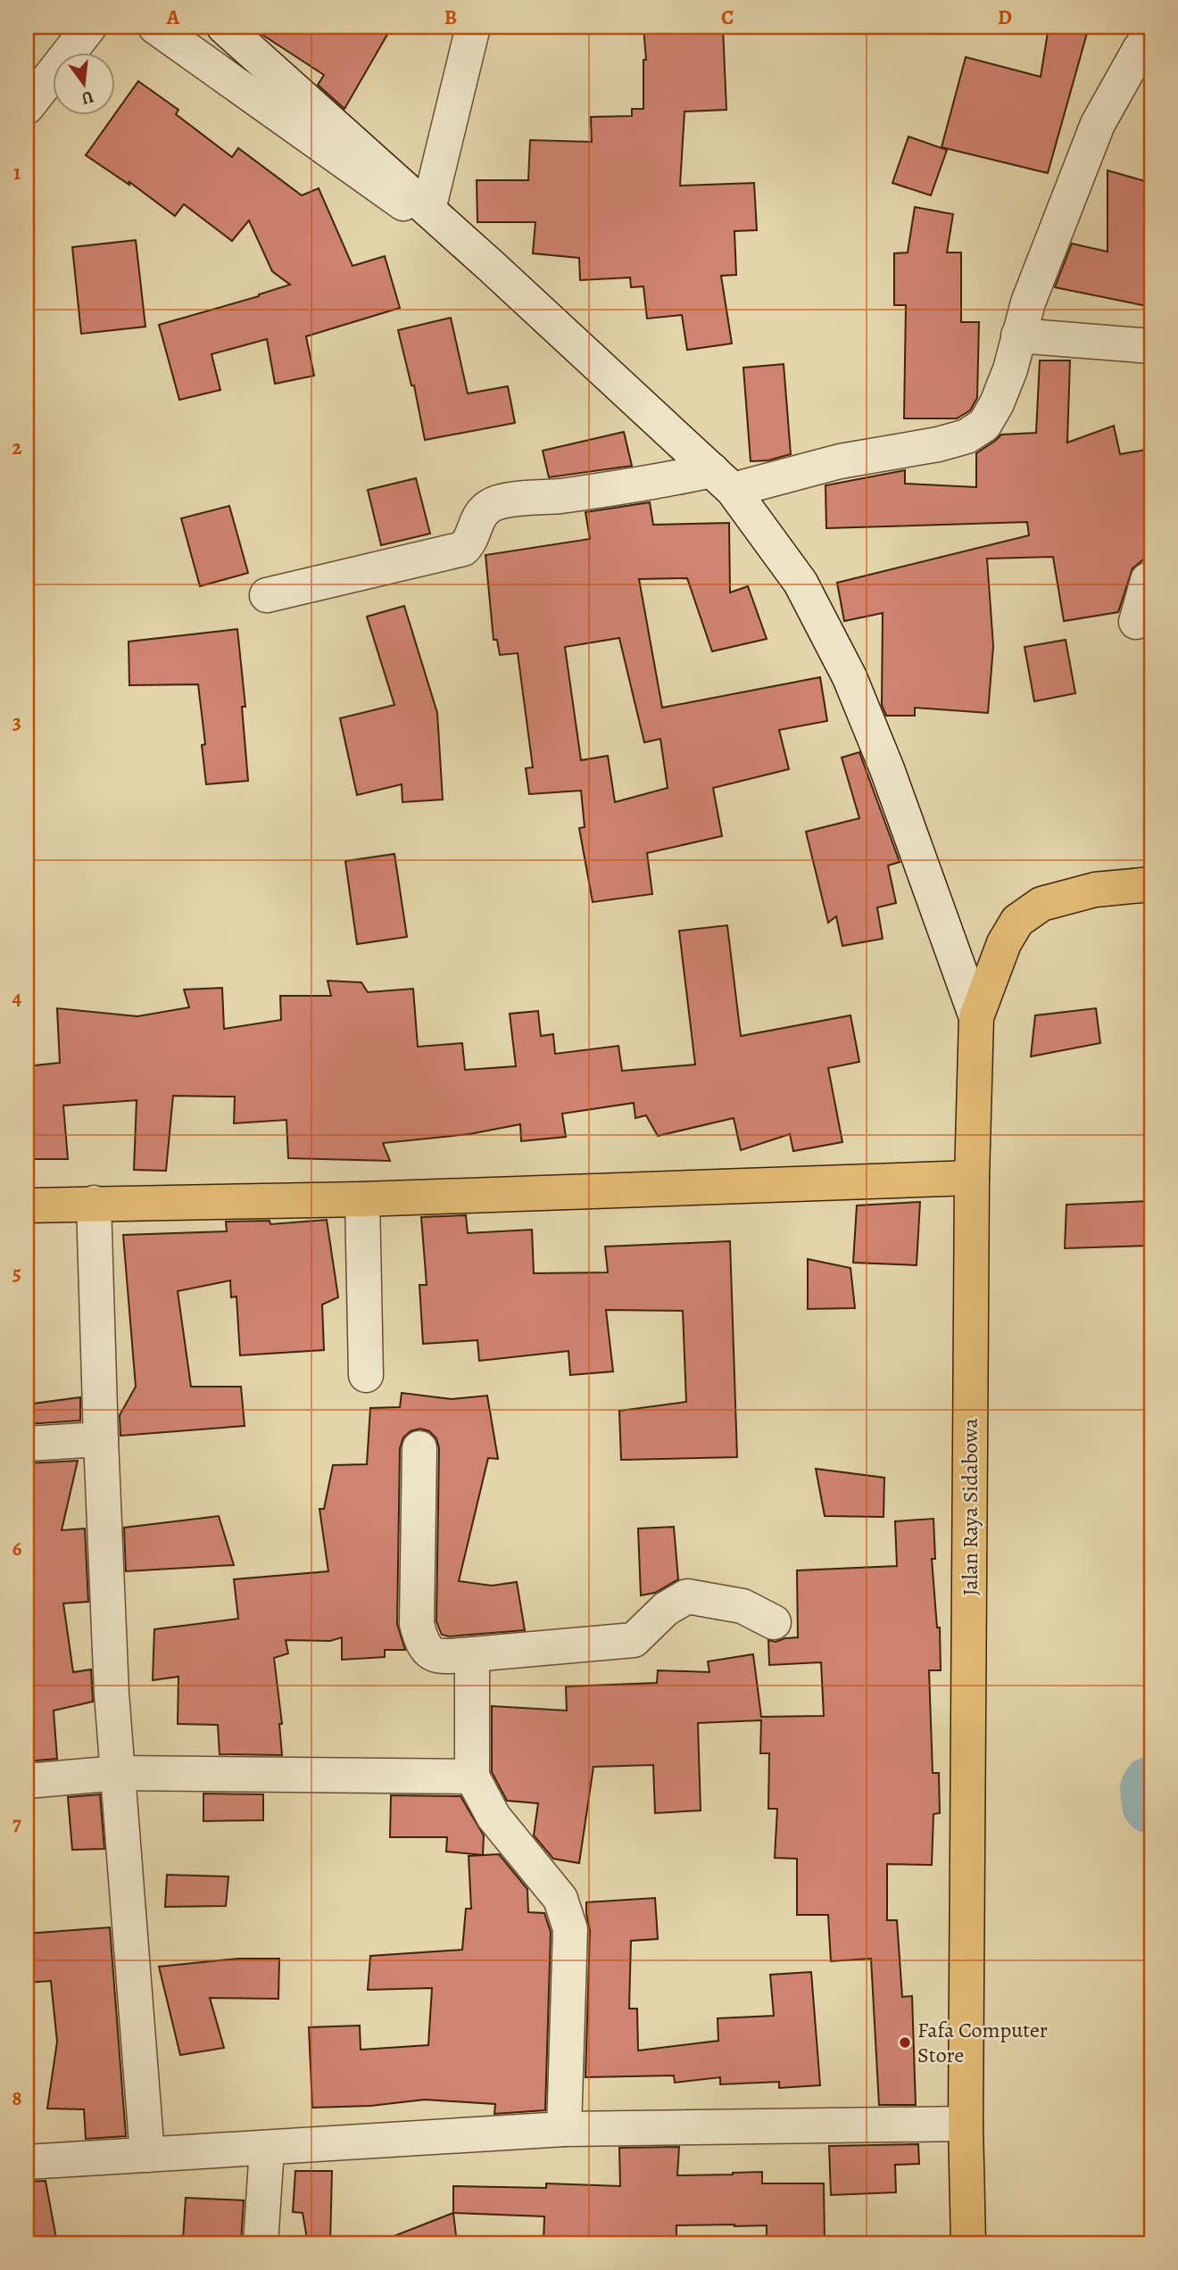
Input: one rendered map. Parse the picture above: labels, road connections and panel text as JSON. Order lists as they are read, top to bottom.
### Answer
{
  "streets": {
    "main road": ["Jalan Raya Sidabowa"]
  },
  "places": ["Fafa Computer Store"],
  "north": "bottom",
  "grid": {
    "columns": [
      "A",
      "B",
      "C",
      "D"
    ],
    "rows": [
      "1",
      "2",
      "3",
      "4",
      "5",
      "6",
      "7",
      "8"
    ]
  }
}
